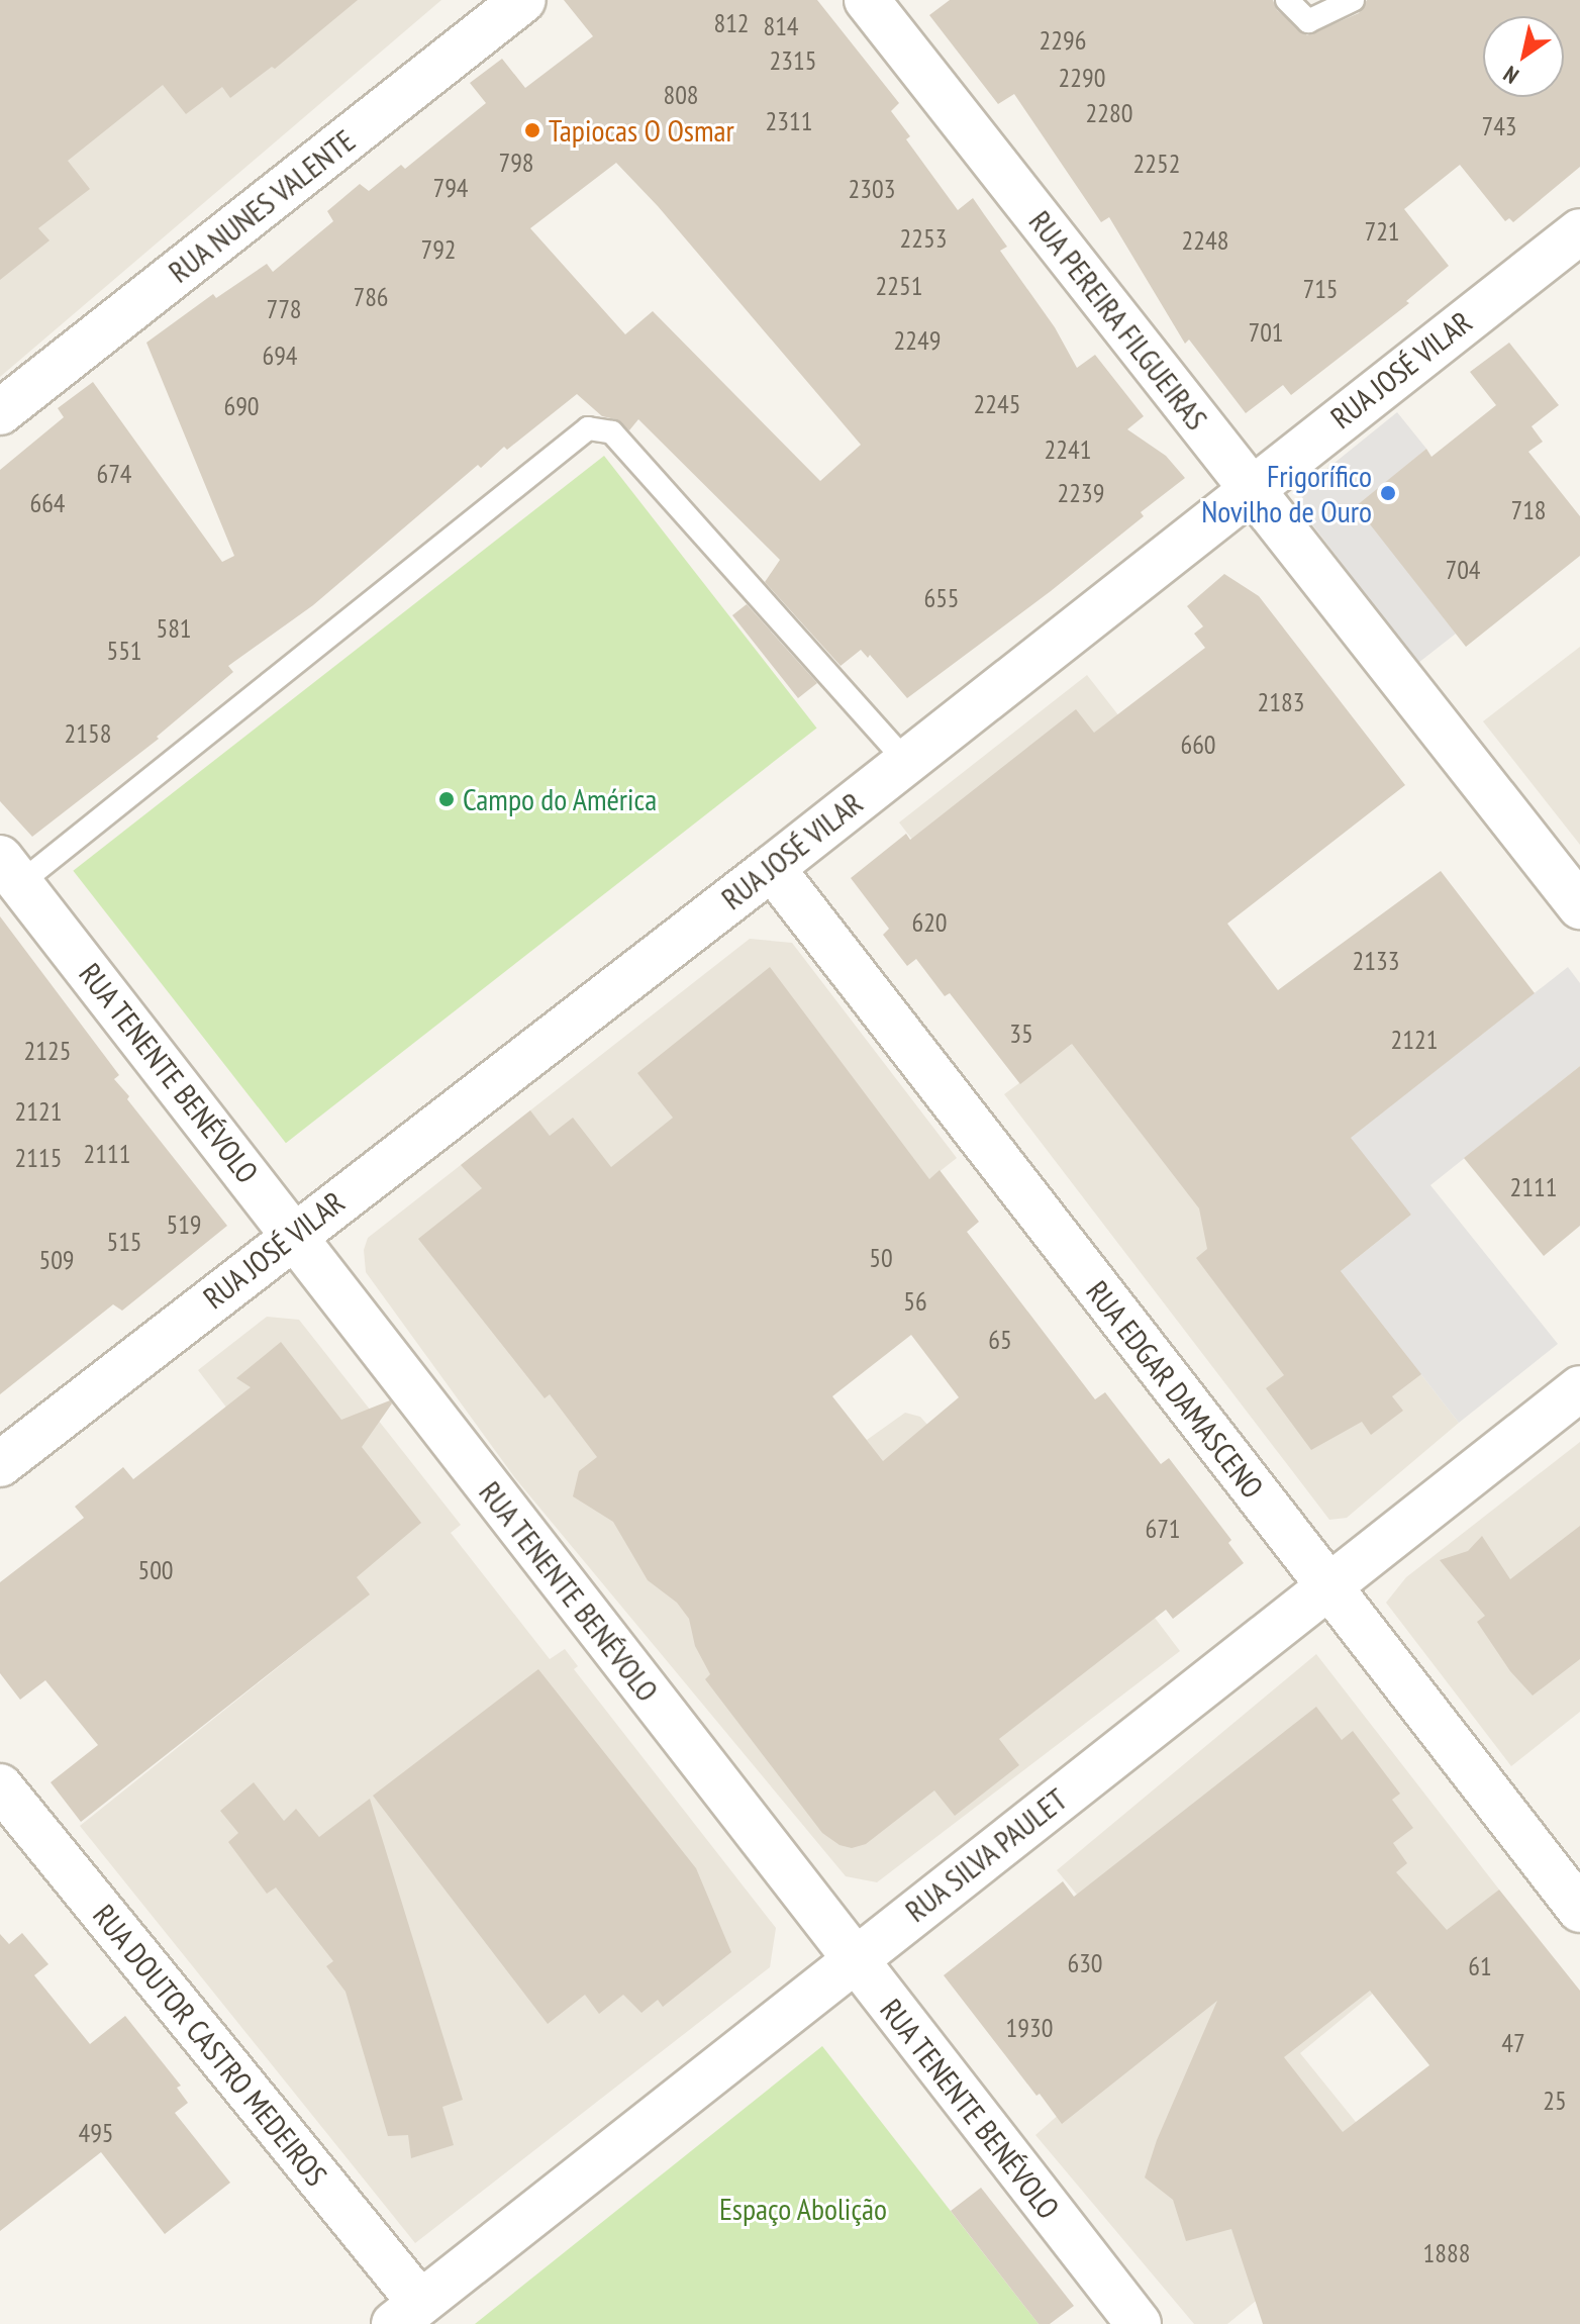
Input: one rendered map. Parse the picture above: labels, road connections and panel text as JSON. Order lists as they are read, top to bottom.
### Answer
{
  "streets": {
    "street": [
      "RUA NUNES VALENTE",
      "RUA PEREIRA FILGUEIRAS",
      "RUA JOSÉ VILAR",
      "RUA TENENTE BENÉVOLO",
      "RUA EDGAR DAMASCENO",
      "RUA SILVA PAULET",
      "RUA DOUTOR CASTRO MEDEIROS"
    ]
  },
  "crossings": [
    ["RUA PEREIRA FILGUEIRAS", "RUA JOSÉ VILAR"],
    ["RUA JOSÉ VILAR", "RUA TENENTE BENÉVOLO"],
    ["RUA JOSÉ VILAR", "RUA EDGAR DAMASCENO"],
    ["RUA TENENTE BENÉVOLO", "RUA SILVA PAULET"],
    ["RUA EDGAR DAMASCENO", "RUA SILVA PAULET"],
    ["RUA SILVA PAULET", "RUA DOUTOR CASTRO MEDEIROS"]
  ],
  "parks": ["Espaço Abolição"],
  "places": ["Tapiocas O Osmar", "Frigorífico Novilho de Ouro", "Campo do América"],
  "house_numbers": [
    "812",
    "814",
    "2296",
    "2315",
    "2290",
    "808",
    "2280",
    "2311",
    "743",
    "798",
    "2252",
    "794",
    "2303",
    "721",
    "2253",
    "2248",
    "792",
    "2251",
    "715",
    "786",
    "778",
    "701",
    "2249",
    "694",
    "2245",
    "690",
    "2241",
    "674",
    "2239",
    "664",
    "718",
    "704",
    "655",
    "581",
    "551",
    "2183",
    "2158",
    "660",
    "620",
    "2133",
    "35",
    "2121",
    "2125",
    "2121",
    "2111",
    "2115",
    "2111",
    "519",
    "515",
    "50",
    "509",
    "56",
    "65",
    "671",
    "500",
    "630",
    "61",
    "1930",
    "47",
    "25",
    "495",
    "1888"
  ],
  "north": "bottom left"
}
